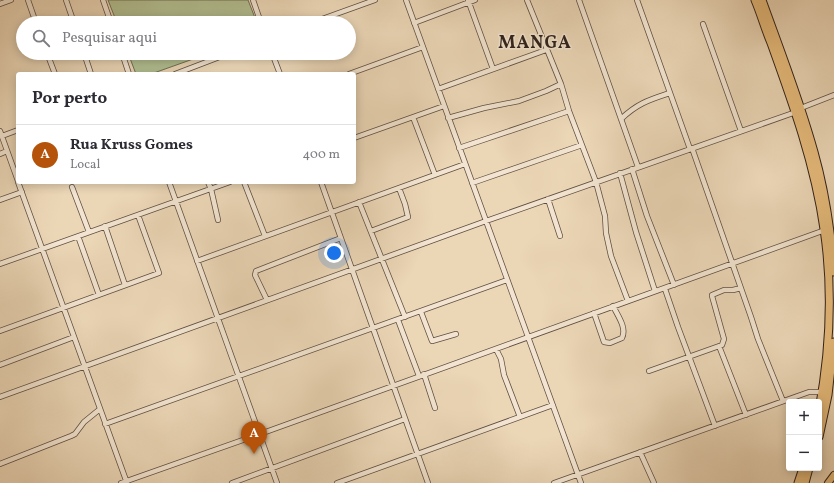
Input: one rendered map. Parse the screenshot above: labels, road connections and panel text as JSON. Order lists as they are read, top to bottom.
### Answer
{
  "districts": ["MANGA"],
  "page": {
    "search": "Pesquisar aqui",
    "heading": "Por perto",
    "list": [
      {
        "mark": "A",
        "name": "Rua Kruss Gomes",
        "note": "Local",
        "value": "400 m"
      }
    ],
    "map_buttons": ["+", "−"],
    "pins": "A"
  }
}
